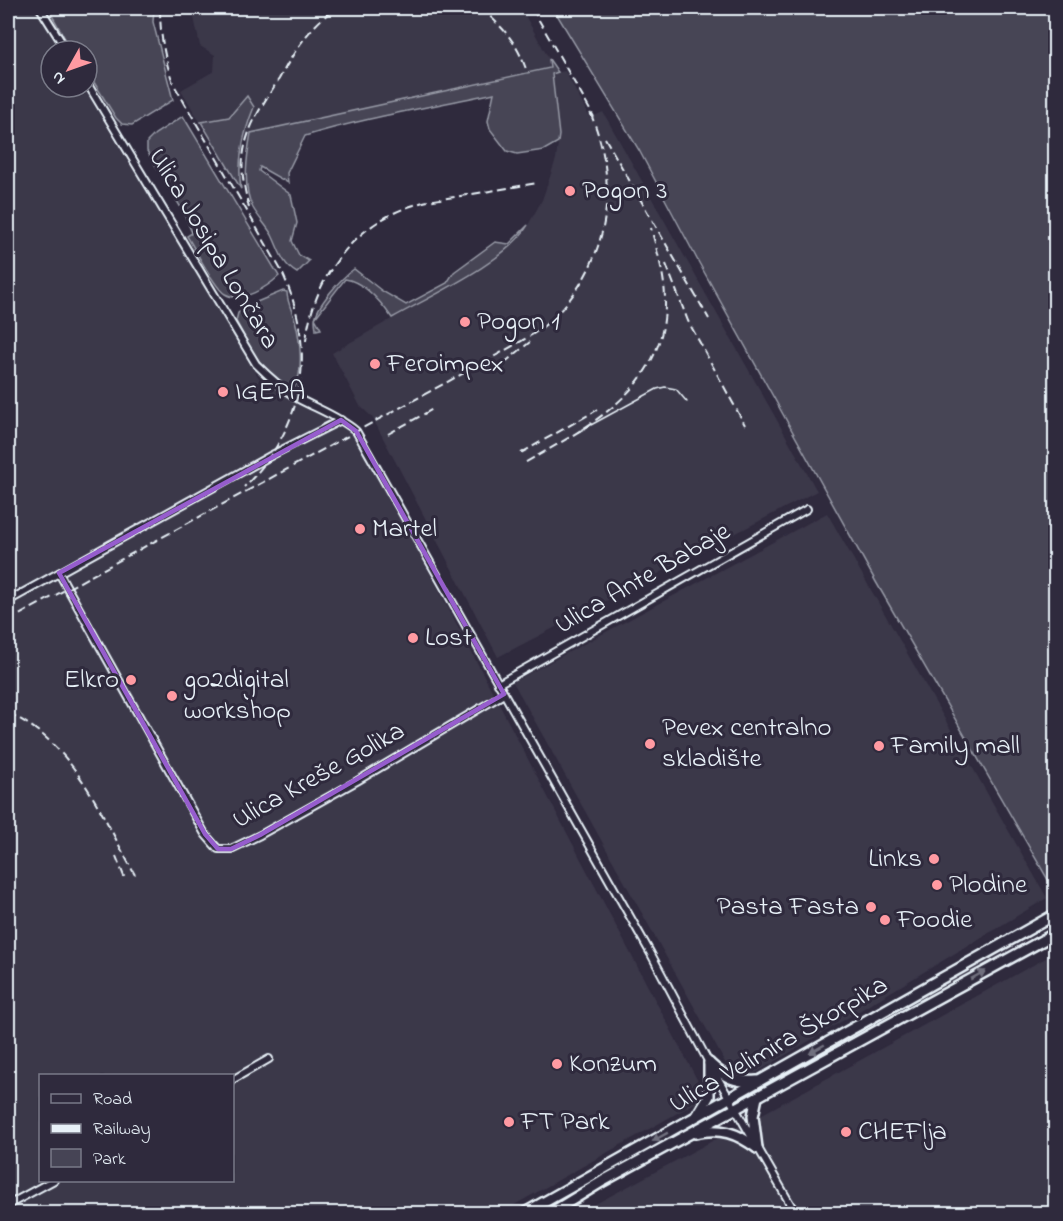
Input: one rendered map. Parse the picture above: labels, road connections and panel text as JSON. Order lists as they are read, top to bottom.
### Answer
{
  "streets": {
    "main road": ["Ulica Velimira Škorpika"],
    "street": ["Ulica Josipa Lončara", "Ulica Ante Babaje", "Ulica Kreše Golika"]
  },
  "places": [
    "Pogon 3",
    "Pogon 1",
    "Feroimpex",
    "IGEPA",
    "Martel",
    "Lost",
    "Elkro",
    "go2digital workshop",
    "Pevex centralno skladište",
    "Family mall",
    "Links",
    "Plodine",
    "Pasta Fasta",
    "Foodie",
    "Konzum",
    "FT Park",
    "CHEFlja"
  ],
  "legend": ["Road", "Railway", "Park"],
  "north": "bottom left"
}
